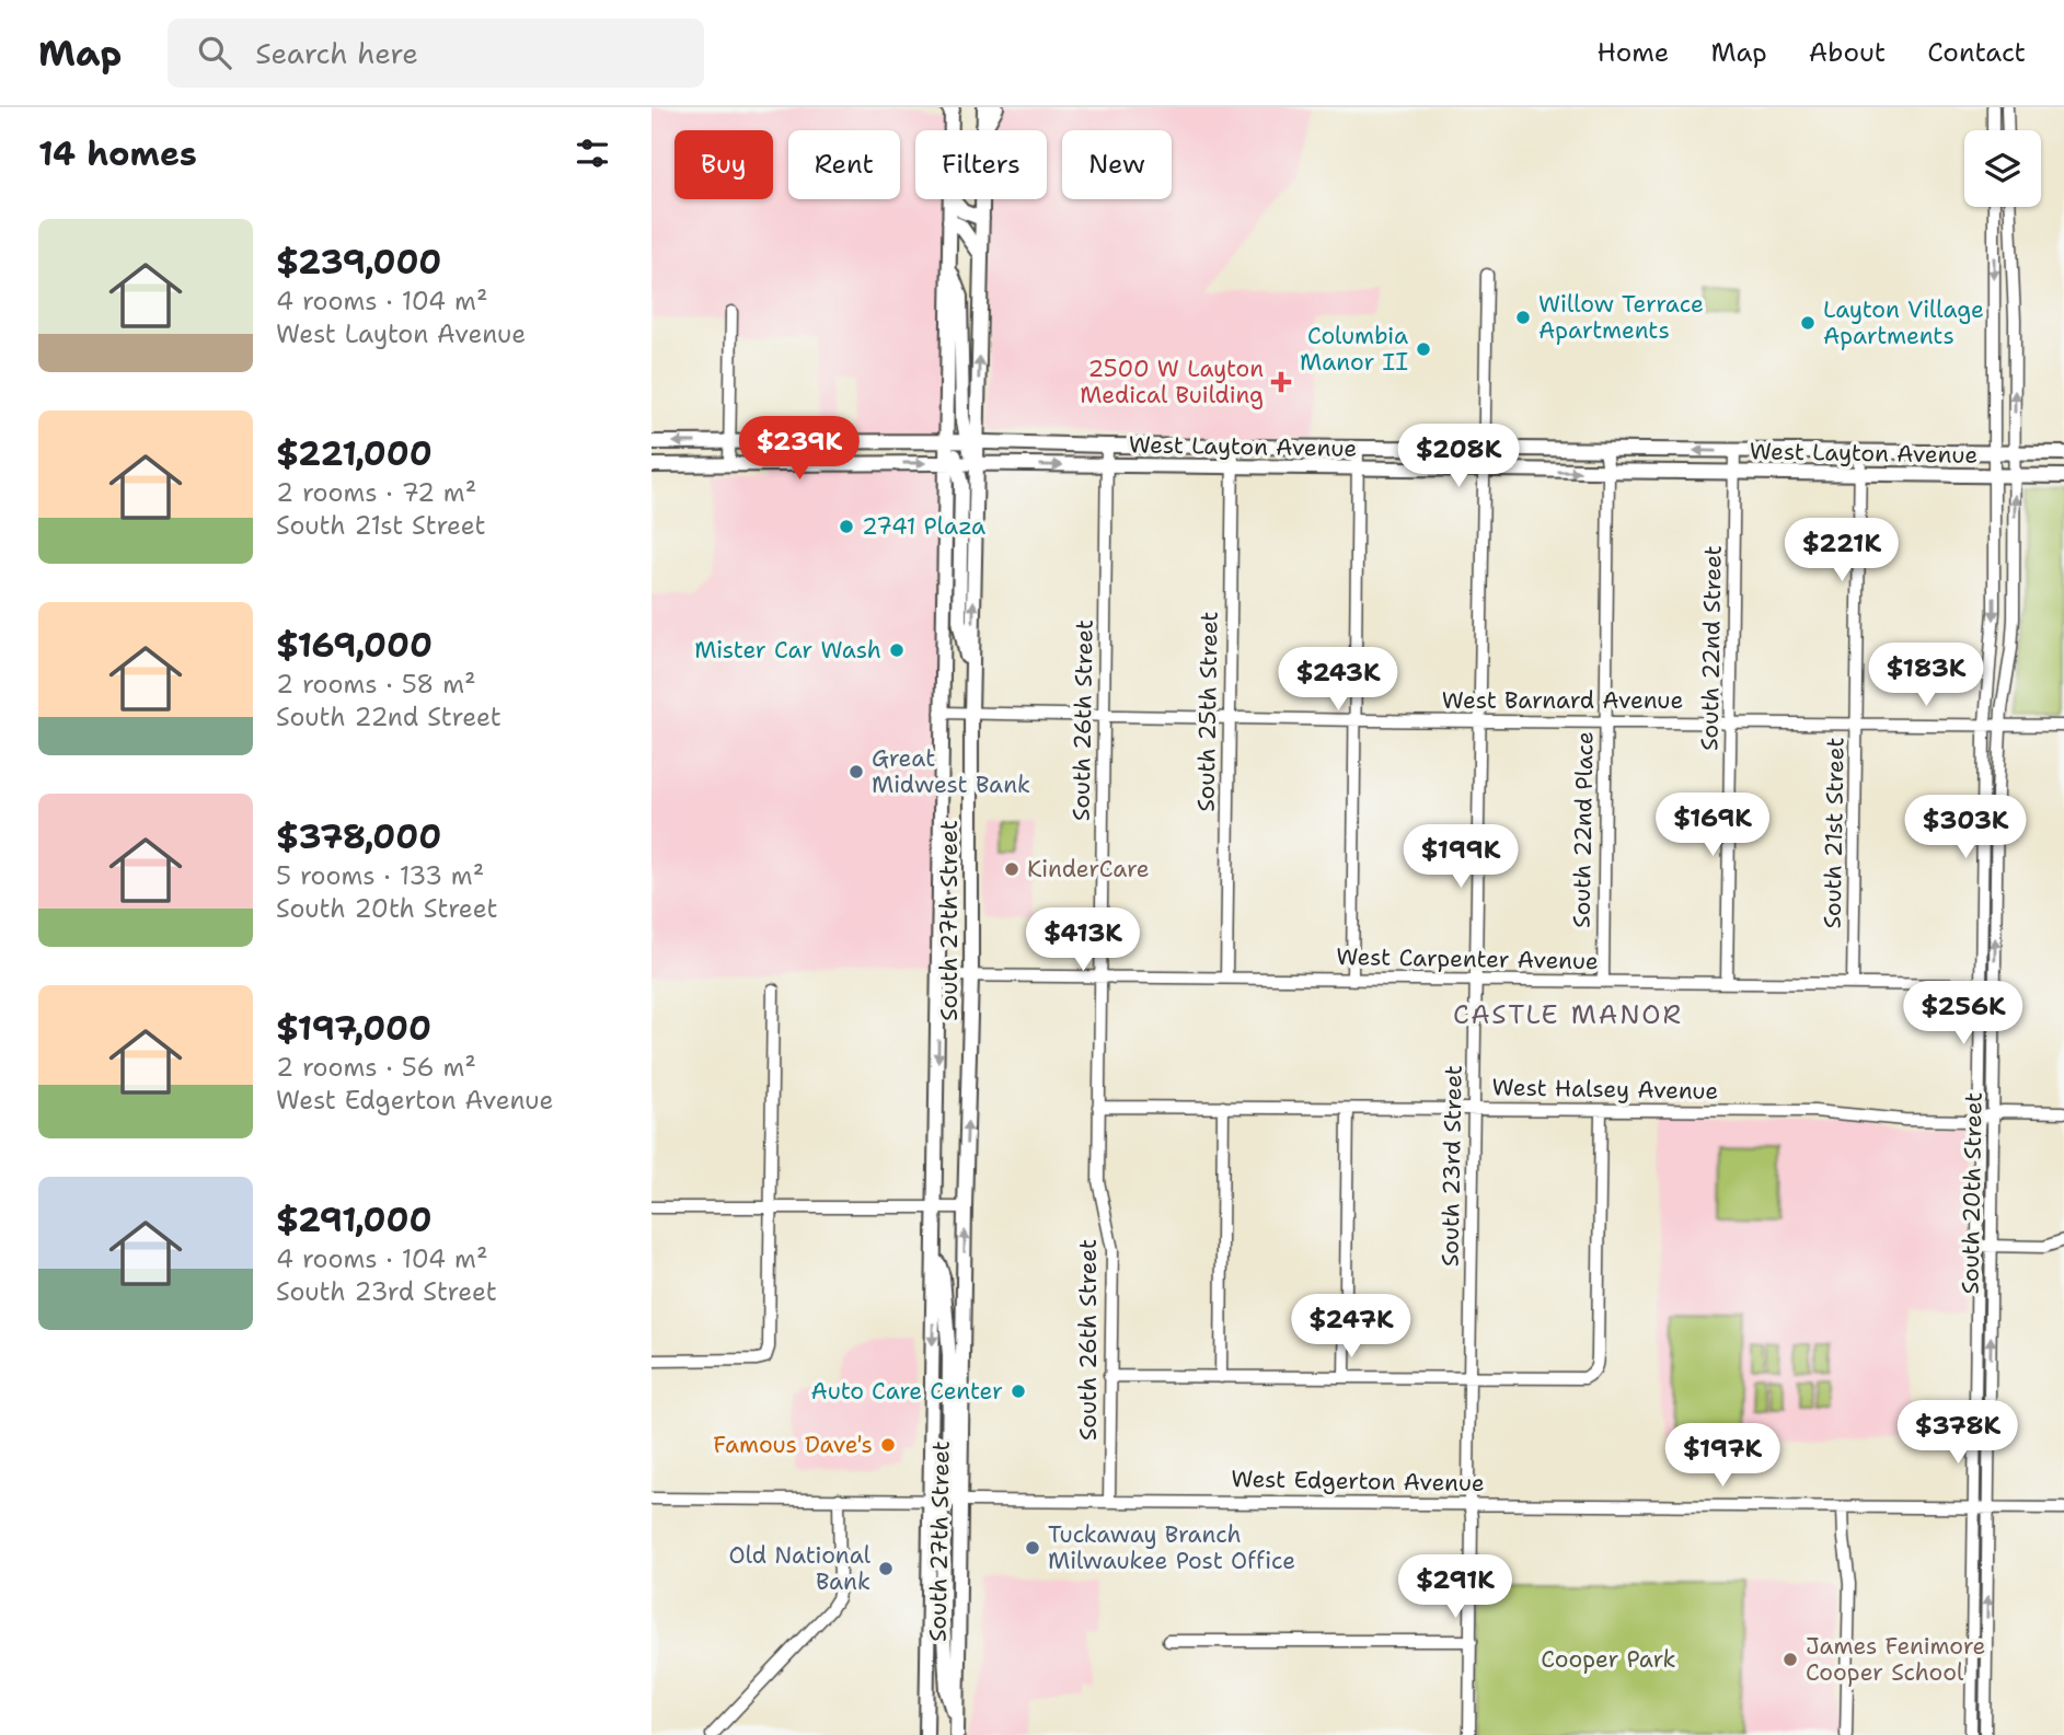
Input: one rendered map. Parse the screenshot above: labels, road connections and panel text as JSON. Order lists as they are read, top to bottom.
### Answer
{
  "streets": {
    "main road": ["West Layton Avenue", "South 27th Street"],
    "street": [
      "South 22nd Street",
      "West Barnard Avenue",
      "South 25th Street",
      "South 26th Street",
      "South 22nd Place",
      "South 21st Street",
      "West Carpenter Avenue",
      "West Halsey Avenue",
      "South 23rd Street",
      "South 20th Street",
      "West Edgerton Avenue"
    ]
  },
  "crossings": [
    ["West Layton Avenue", "South 22nd Street"],
    ["West Layton Avenue", "South 25th Street"],
    ["West Layton Avenue", "South 26th Street"],
    ["West Layton Avenue", "South 22nd Place"],
    ["West Layton Avenue", "South 21st Street"],
    ["West Layton Avenue", "South 27th Street"],
    ["West Layton Avenue", "South 23rd Street"],
    ["West Layton Avenue", "South 20th Street"],
    ["South 22nd Street", "West Barnard Avenue"],
    ["South 22nd Street", "West Carpenter Avenue"],
    ["West Barnard Avenue", "South 25th Street"],
    ["West Barnard Avenue", "South 26th Street"],
    ["West Barnard Avenue", "South 22nd Place"],
    ["West Barnard Avenue", "South 21st Street"],
    ["West Barnard Avenue", "South 27th Street"],
    ["West Barnard Avenue", "South 23rd Street"],
    ["West Barnard Avenue", "South 20th Street"],
    ["South 25th Street", "West Carpenter Avenue"],
    ["South 26th Street", "West Carpenter Avenue"],
    ["South 26th Street", "West Halsey Avenue"],
    ["South 26th Street", "West Edgerton Avenue"],
    ["South 22nd Place", "West Carpenter Avenue"],
    ["South 21st Street", "West Carpenter Avenue"],
    ["South 27th Street", "West Carpenter Avenue"],
    ["South 27th Street", "West Edgerton Avenue"],
    ["West Carpenter Avenue", "South 23rd Street"],
    ["West Carpenter Avenue", "South 20th Street"],
    ["West Halsey Avenue", "South 23rd Street"],
    ["West Halsey Avenue", "South 20th Street"],
    ["South 23rd Street", "West Edgerton Avenue"],
    ["South 20th Street", "West Edgerton Avenue"]
  ],
  "districts": ["CASTLE MANOR"],
  "parks": ["Cooper Park"],
  "places": {
    "other": [
      "Willow Terrace Apartments",
      "Layton Village Apartments",
      "Columbia Manor II",
      "2741 Plaza",
      "Mister Car Wash",
      "Great Midwest Bank",
      "KinderCare",
      "Auto Care Center",
      "Famous Dave's",
      "Tuckaway Branch Milwaukee Post Office",
      "Old National Bank",
      "James Fenimore Cooper School"
    ],
    "health": ["2500 W Layton Medical Building"]
  },
  "page": {
    "header": "Map",
    "search": "Search here",
    "nav": [
      "Home",
      "Map",
      "About",
      "Contact"
    ],
    "heading": "14 homes",
    "chip": [
      "Buy",
      "Rent",
      "Filters",
      "New"
    ],
    "list": [
      {
        "name": "$239,000",
        "note": "4 rooms · 104 m² · West Layton Avenue"
      },
      {
        "name": "$221,000",
        "note": "2 rooms · 72 m² · South 21st Street"
      },
      {
        "name": "$169,000",
        "note": "2 rooms · 58 m² · South 22nd Street"
      },
      {
        "name": "$378,000",
        "note": "5 rooms · 133 m² · South 20th Street"
      },
      {
        "name": "$197,000",
        "note": "2 rooms · 56 m² · West Edgerton Avenue"
      },
      {
        "name": "$291,000",
        "note": "4 rooms · 104 m² · South 23rd Street"
      }
    ],
    "price": [
      "$239K",
      "$208K",
      "$221K",
      "$183K",
      "$243K",
      "$169K",
      "$303K",
      "$199K",
      "$413K",
      "$256K",
      "$247K",
      "$378K",
      "$197K",
      "$291K"
    ]
  }
}
